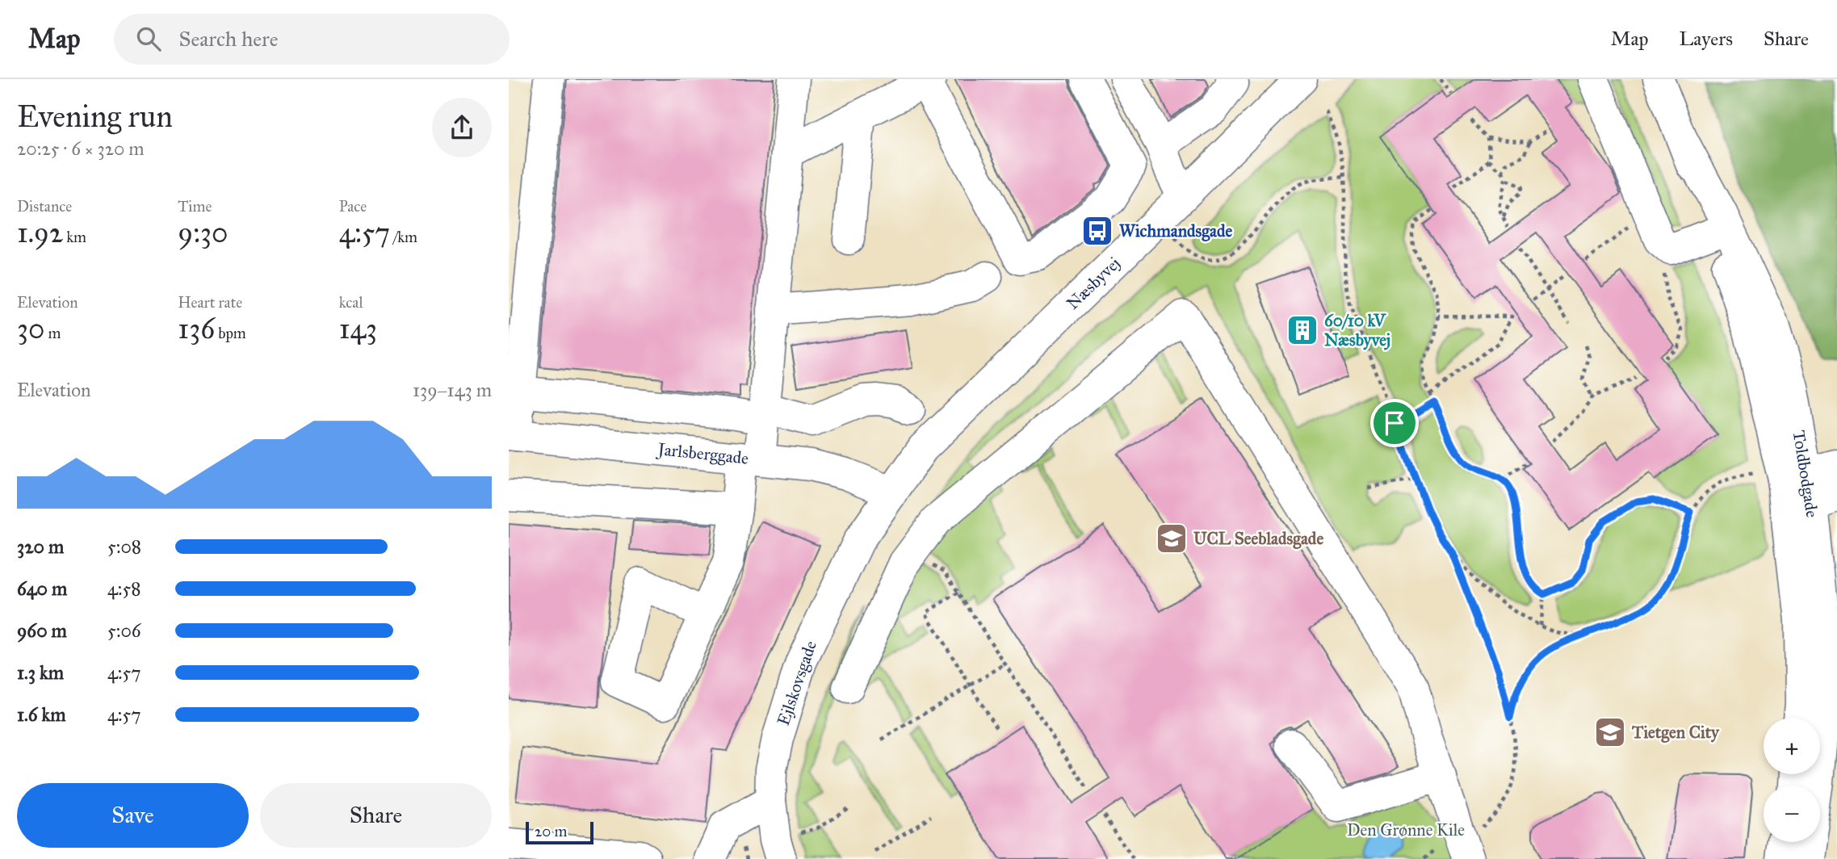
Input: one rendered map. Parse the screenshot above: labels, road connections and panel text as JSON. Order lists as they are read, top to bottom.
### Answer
{
  "streets": {
    "street": [
      "Næsbyvej",
      "Jarlsberggade",
      "Toldbodgade",
      "Ejlskovsgade"
    ]
  },
  "crossings": [
    ["Næsbyvej", "Jarlsberggade"],
    ["Næsbyvej", "Ejlskovsgade"],
    ["Jarlsberggade", "Ejlskovsgade"]
  ],
  "parks": ["Den Grønne Kile"],
  "places": {
    "bus stop": ["Wichmandsgade"],
    "building": ["60/10 kV Næsbyvej"],
    "school or university": ["UCL Seebladsgade", "Tietgen City"]
  },
  "scale_bar": "20 m",
  "page": {
    "header": "Map",
    "search": "Search here",
    "nav": ["Map", "Layers", "Share"],
    "heading": ["Evening run", "20:25 · 6 × 320 m"],
    "stats": [
      ["Distance", "1.92 km"],
      ["Time", "9:30"],
      ["Pace", "4:57 /km"],
      ["Elevation", "30 m"],
      ["Heart rate", "136 bpm"],
      ["kcal", "143"]
    ],
    "chart": ["Elevation", "139–143 m"],
    "list": [
      {
        "name": "320 m",
        "note": "5:08"
      },
      {
        "name": "640 m",
        "note": "4:58"
      },
      {
        "name": "960 m",
        "note": "5:06"
      },
      {
        "name": "1.3 km",
        "note": "4:57"
      },
      {
        "name": "1.6 km",
        "note": "4:57"
      }
    ],
    "map_buttons": ["+", "−"],
    "buttons": ["Save", "Share"],
    "scale": "20 m"
  }
}
